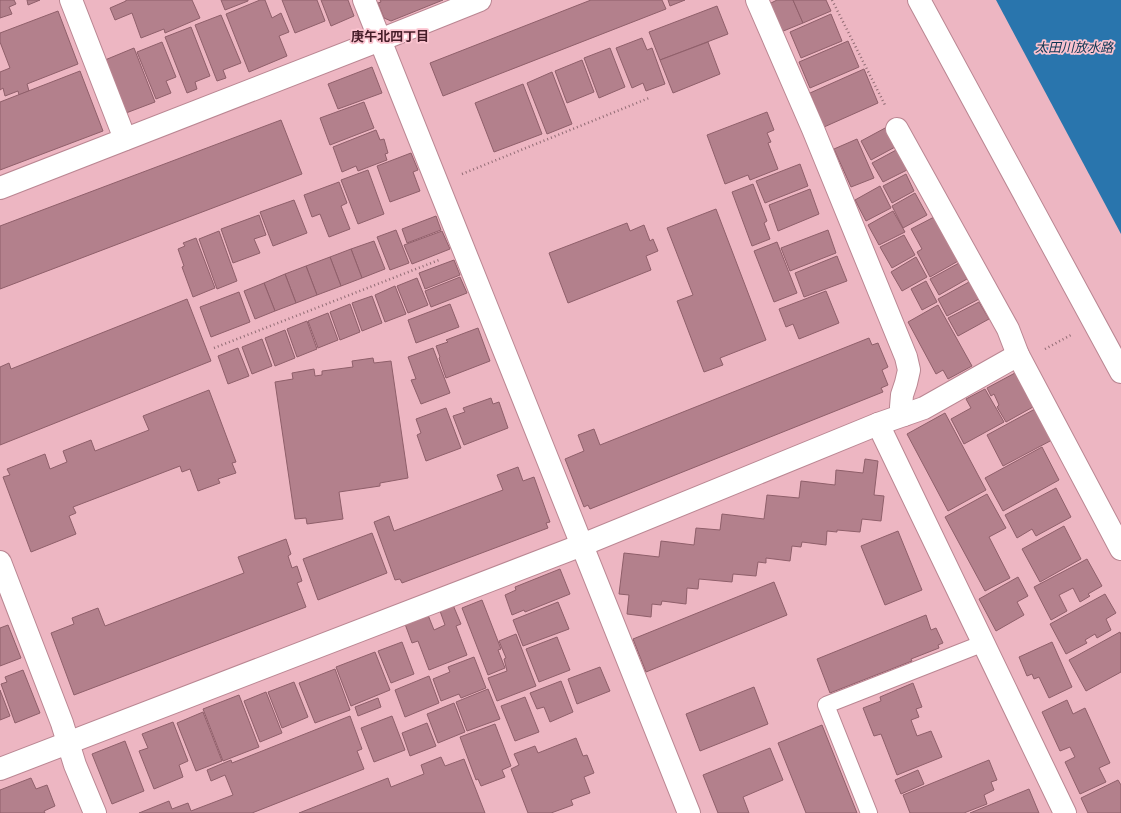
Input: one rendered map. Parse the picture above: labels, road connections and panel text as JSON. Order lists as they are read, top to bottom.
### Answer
{
  "districts": ["庚午北四丁目"],
  "water": ["太田川放水路"]
}
